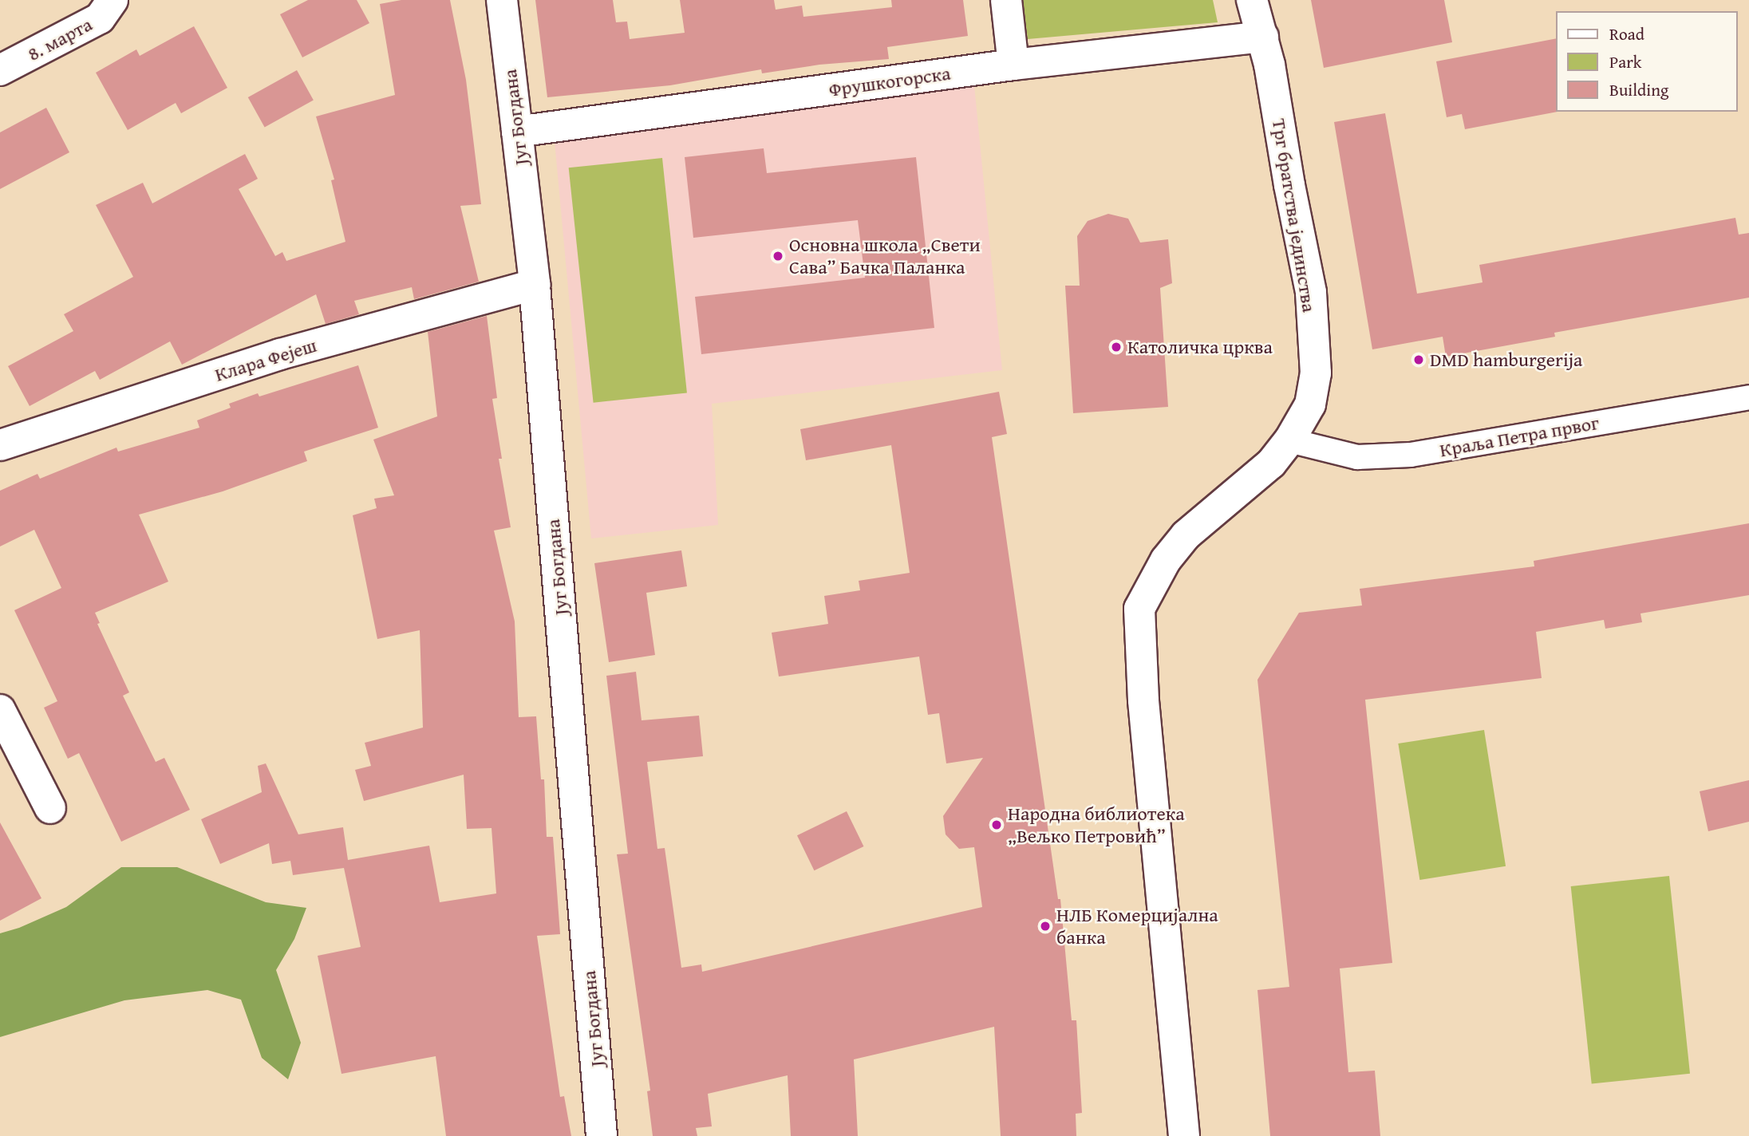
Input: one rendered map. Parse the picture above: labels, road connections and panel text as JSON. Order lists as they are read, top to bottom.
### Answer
{
  "streets": {
    "street": [
      "8. марта",
      "Фрушкогорска",
      "Југ Богдана",
      "Трг братства јединства",
      "Клара Фејеш",
      "Краља Петра првог"
    ]
  },
  "crossings": [
    ["Фрушкогорска", "Југ Богдана"],
    ["Фрушкогорска", "Трг братства јединства"],
    ["Југ Богдана", "Клара Фејеш"],
    ["Трг братства јединства", "Краља Петра првог"]
  ],
  "places": [
    "Основна школа „Свети Сава” Бачка Паланка",
    "Католичка црква",
    "DMD hamburgerija",
    "Народна библиотека „Вељко Петровић”",
    "НЛБ Комерцијална банка"
  ],
  "legend": ["Road", "Park", "Building"]
}
